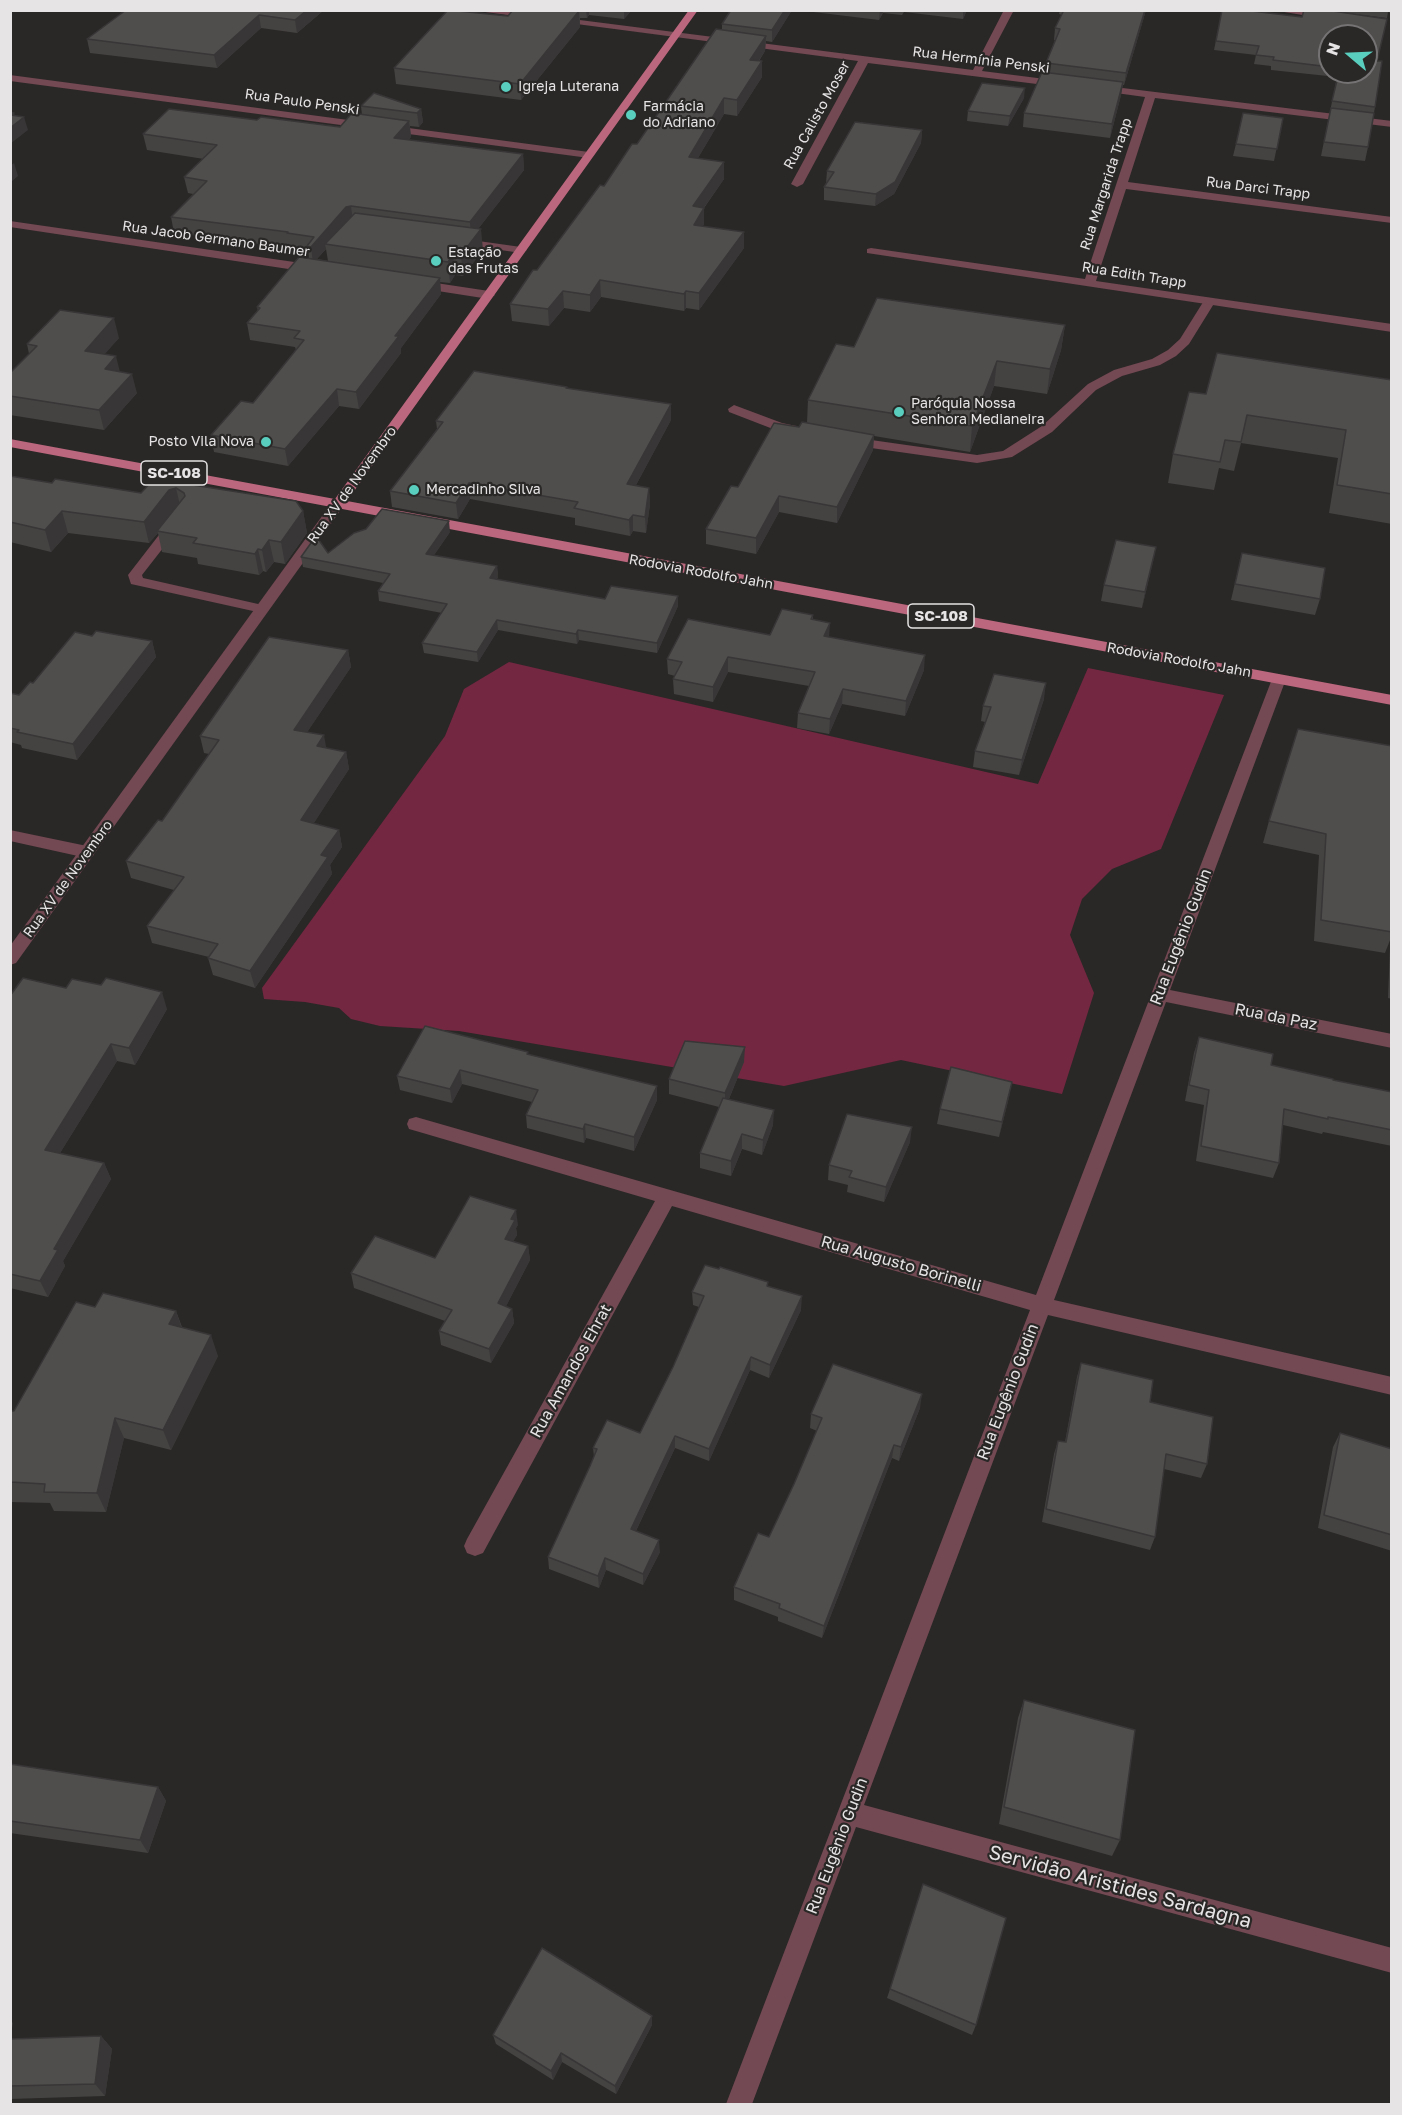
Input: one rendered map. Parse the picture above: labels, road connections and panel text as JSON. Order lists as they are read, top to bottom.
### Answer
{
  "streets": {
    "main road": ["SC-108", "Rua XV de Novembro", "Rodovia Rodolfo Jahn"],
    "street": [
      "Rua Hermínia Penski",
      "Rua Paulo Penski",
      "Rua Calisto Moser",
      "Rua Margarida Trapp",
      "Rua Darci Trapp",
      "Rua Jacob Germano Baumer",
      "Rua Edith Trapp",
      "Rua Eugênio Gudin",
      "Rua da Paz",
      "Rua Augusto Borinelli",
      "Rua Amandos Ehrat",
      "Servidão Aristides Sardagna"
    ]
  },
  "crossings": [
    ["Rua Hermínia Penski", "Rua Calisto Moser"],
    ["Rua Hermínia Penski", "Rua XV de Novembro"],
    ["Rua Paulo Penski", "Rua XV de Novembro"],
    ["Rua Margarida Trapp", "Rua Darci Trapp"],
    ["Rua Margarida Trapp", "Rua Edith Trapp"],
    ["Rua XV de Novembro", "Rodovia Rodolfo Jahn"],
    ["Rodovia Rodolfo Jahn", "Rua Eugênio Gudin"],
    ["Rua Eugênio Gudin", "Rua da Paz"],
    ["Rua Eugênio Gudin", "Rua Augusto Borinelli"],
    ["Rua Eugênio Gudin", "Servidão Aristides Sardagna"],
    ["Rua Augusto Borinelli", "Rua Amandos Ehrat"]
  ],
  "places": [
    "Igreja Luterana",
    "Farmácia do Adriano",
    "Estação das Frutas",
    "Paróquia Nossa Senhora Medianeira",
    "Posto Vila Nova",
    "Mercadinho Silva"
  ],
  "north": "left"
}
